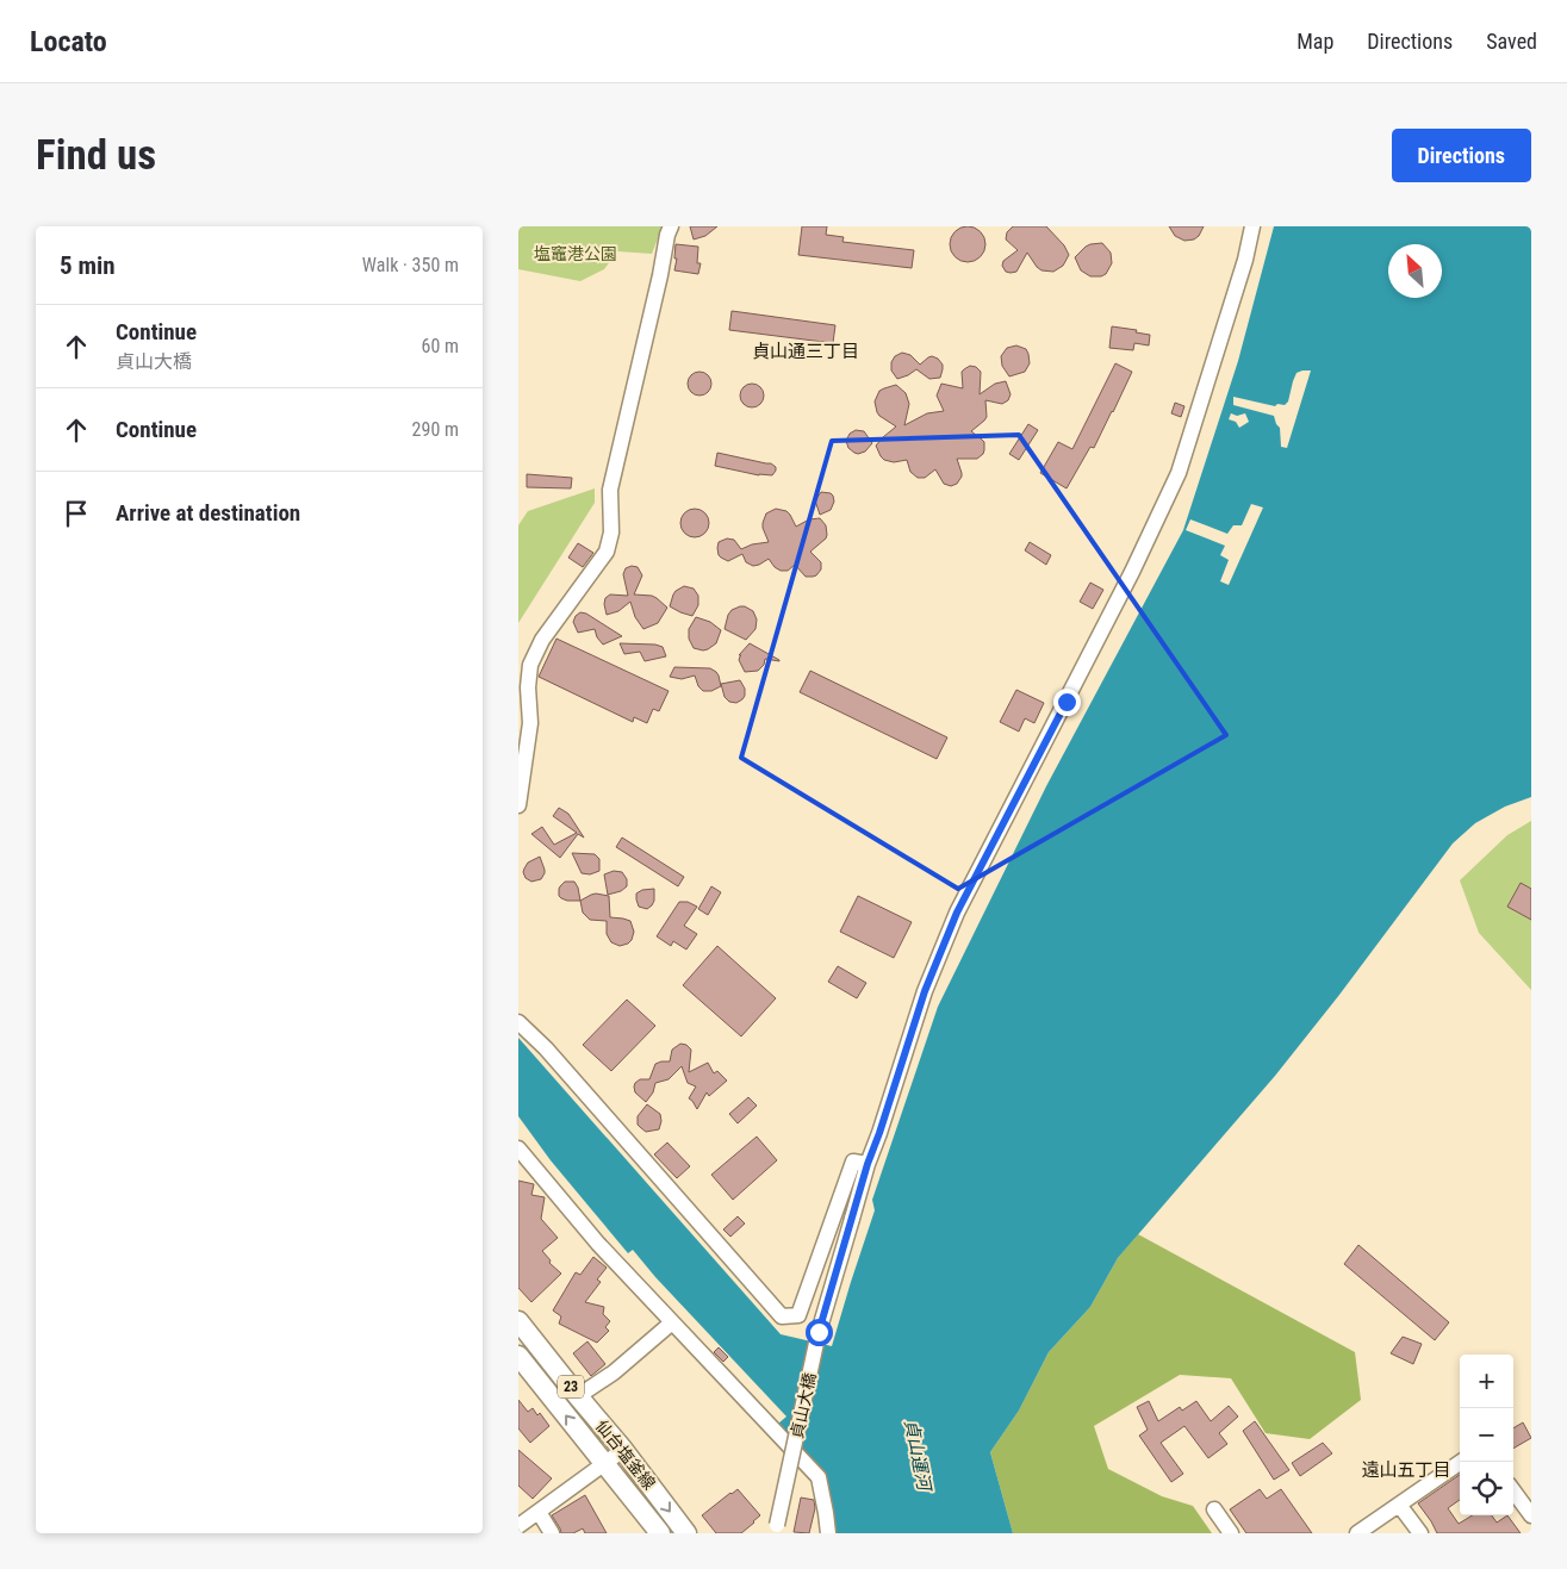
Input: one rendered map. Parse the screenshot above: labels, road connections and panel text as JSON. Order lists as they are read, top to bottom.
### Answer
{
  "streets": {
    "main road": ["23", "仙台塩釜線"],
    "street": ["貞山大橋"]
  },
  "districts": ["貞山通三丁目", "遠山五丁目"],
  "water": ["貞山運河"],
  "parks": ["塩竈港公園"],
  "north": "top left",
  "page": {
    "header": "Locato",
    "nav": ["Map", "Directions", "Saved"],
    "buttons": "Directions",
    "title": "Find us",
    "heading": ["5 min", "Walk · 350 m"],
    "list": [
      ["Continue", "貞山大橋", "60 m"],
      ["Continue", "290 m"],
      "Arrive at destination"
    ],
    "map_buttons": ["+", "−"]
  }
}
